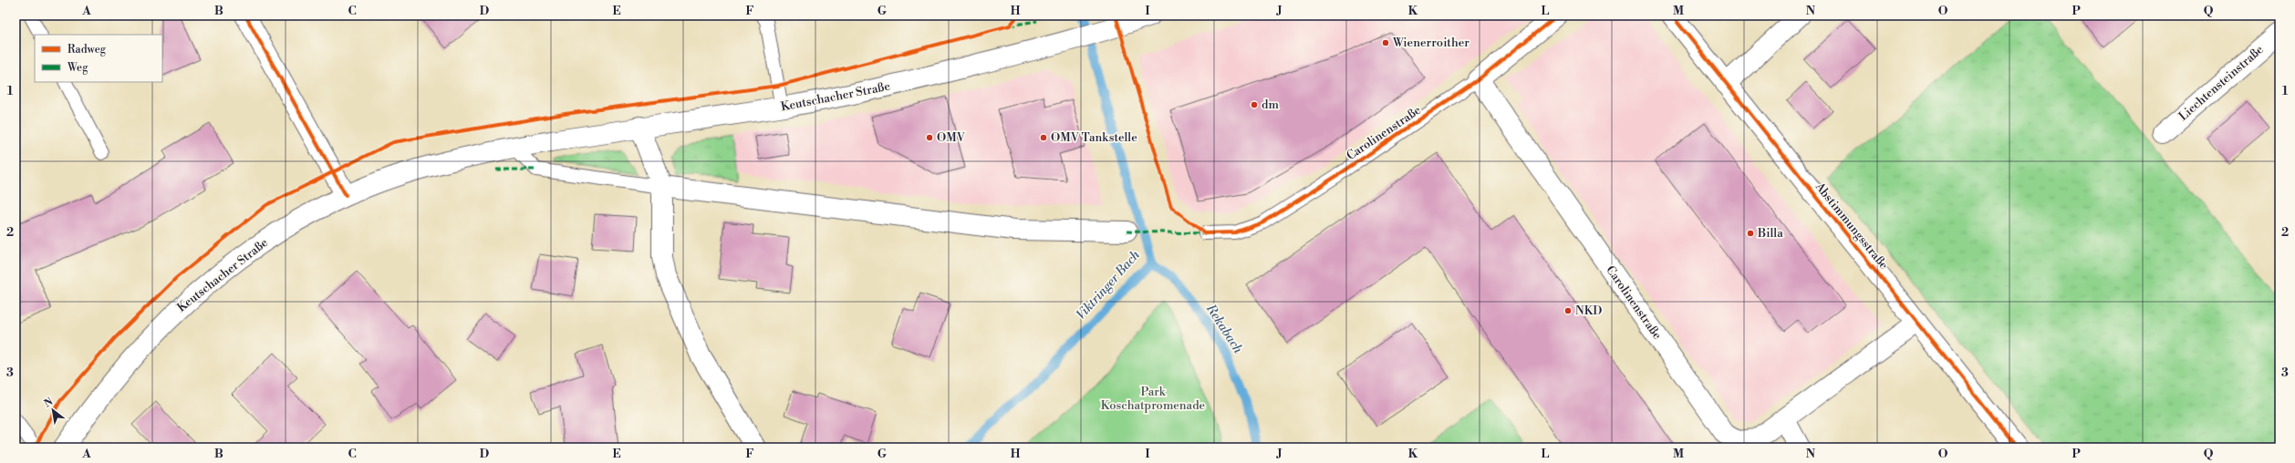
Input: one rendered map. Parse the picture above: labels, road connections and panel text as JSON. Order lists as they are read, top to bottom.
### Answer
{
  "streets": {
    "street": [
      "Liechtensteinstraße",
      "Keutschacher Straße",
      "Carolinenstraße",
      "Abstimmungsstraße"
    ]
  },
  "crossings": [
    ["Carolinenstraße", "Abstimmungsstraße"]
  ],
  "water": ["Viktringer Bach", "Rekabach"],
  "parks": ["Park Koschatpromenade"],
  "places": [
    "Wienerroither",
    "dm",
    "OMV",
    "OMV Tankstelle",
    "Billa",
    "NKD"
  ],
  "legend": ["Radweg", "Weg"],
  "north": "top left",
  "grid": {
    "columns": [
      "A",
      "B",
      "C",
      "D",
      "E",
      "F",
      "G",
      "H",
      "I",
      "J",
      "K",
      "L",
      "M",
      "N",
      "O",
      "P",
      "Q"
    ],
    "rows": ["1", "2", "3"]
  }
}
